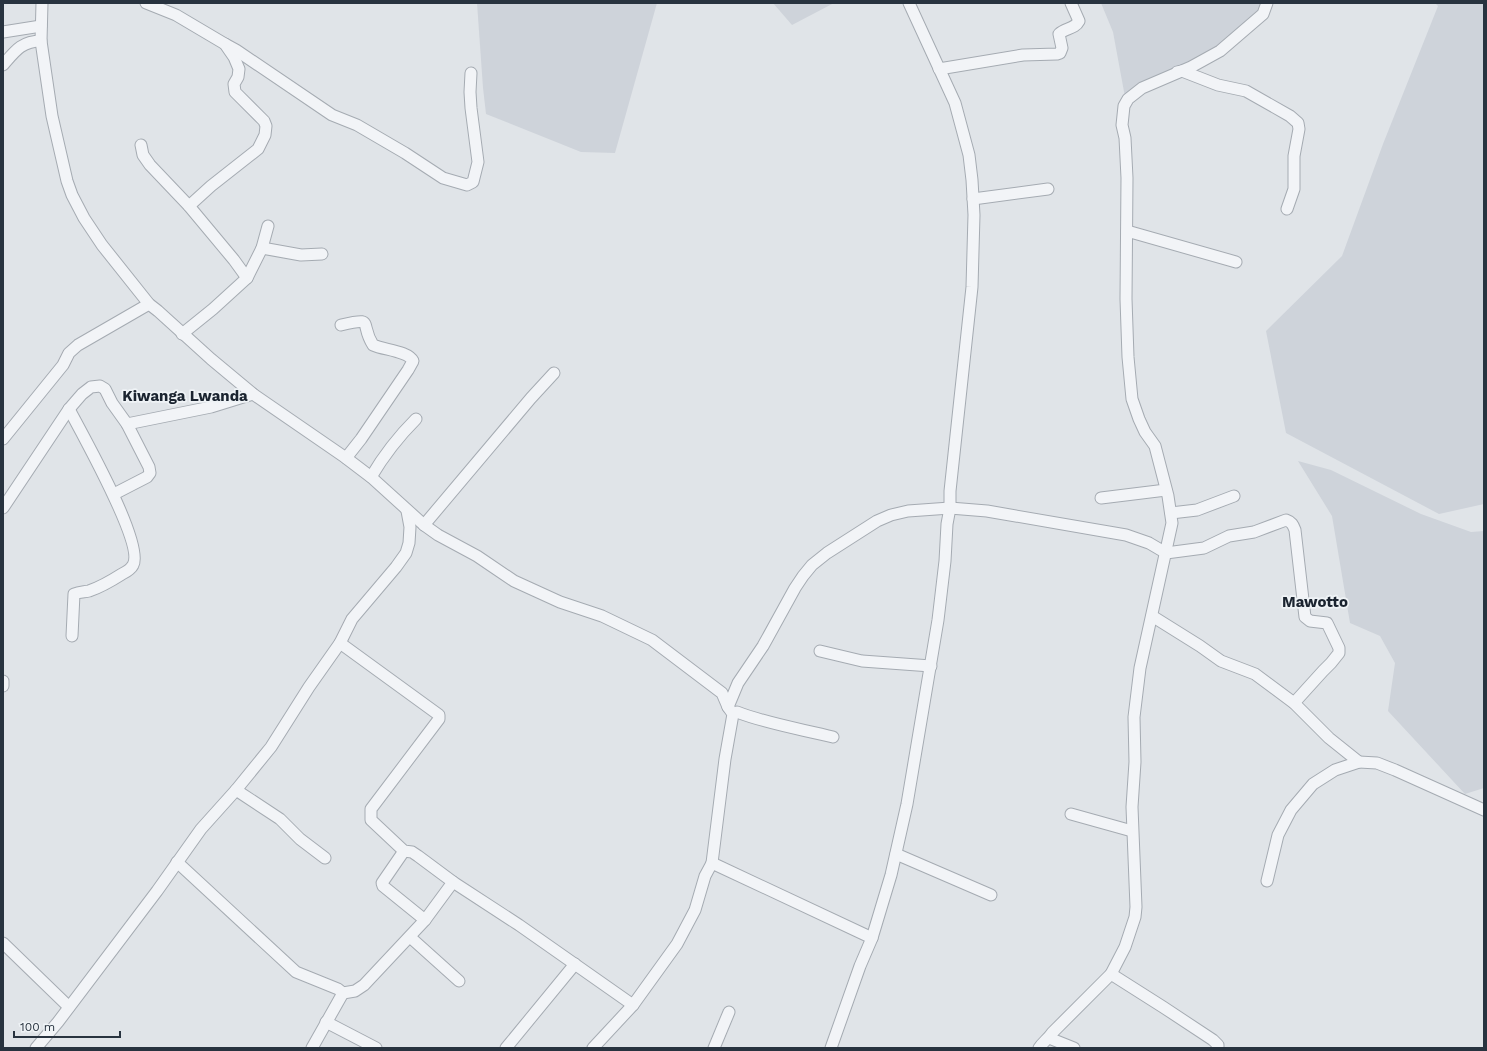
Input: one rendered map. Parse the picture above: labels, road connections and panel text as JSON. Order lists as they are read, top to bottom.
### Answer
{
  "districts": ["Kiwanga Lwanda", "Mawotto"],
  "scale_bar": "100 m"
}
